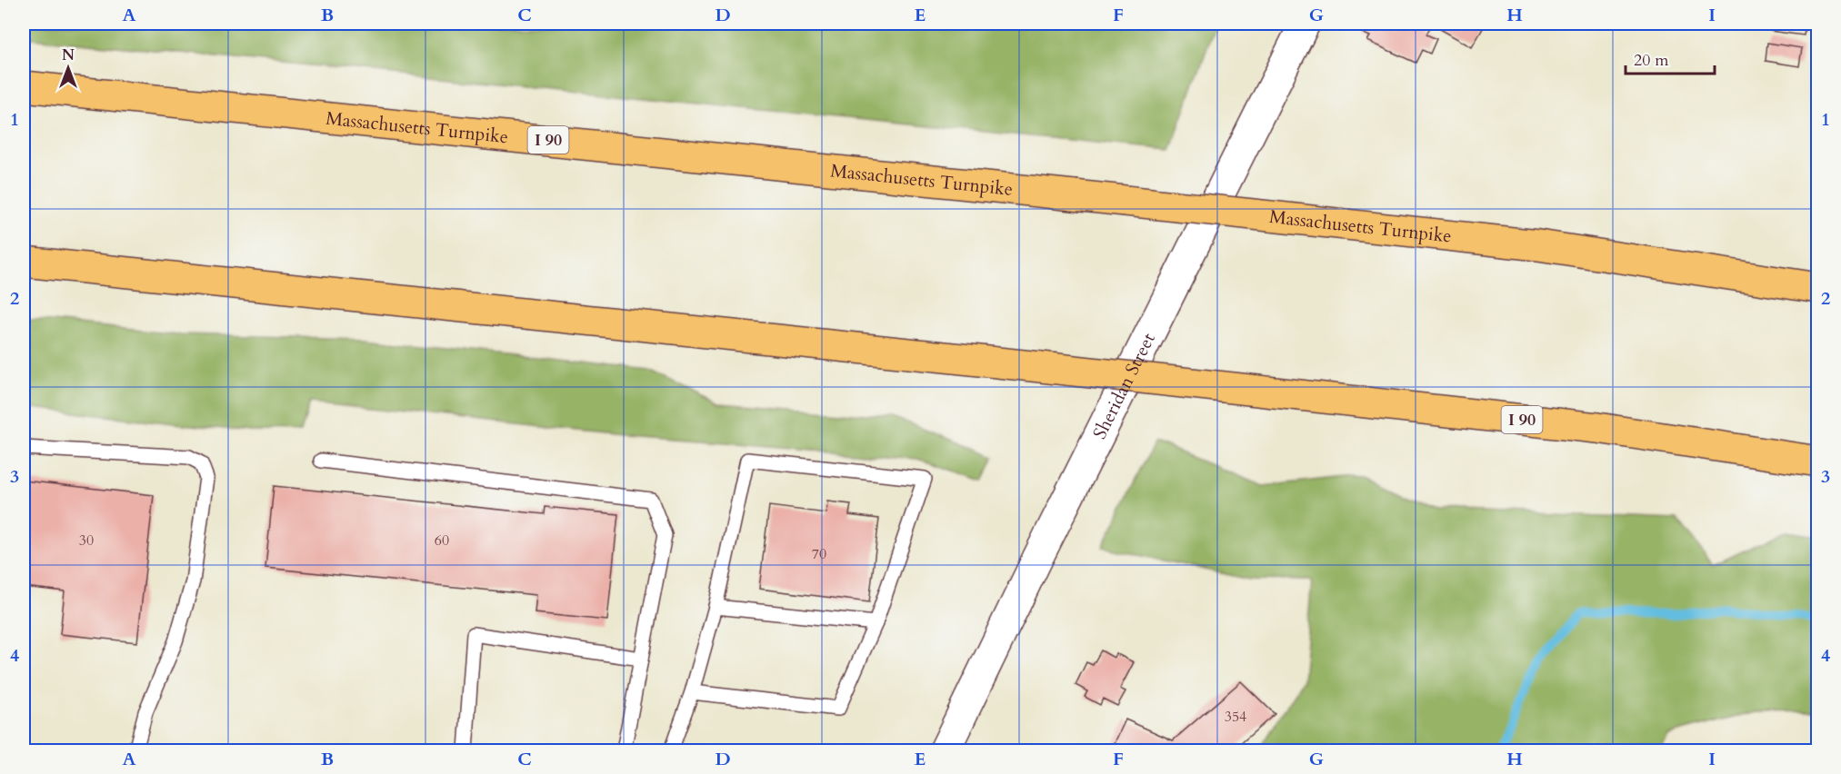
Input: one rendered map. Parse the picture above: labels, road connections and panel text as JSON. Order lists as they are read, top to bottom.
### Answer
{
  "streets": {
    "highway": ["Massachusetts Turnpike", "I 90"],
    "street": ["Sheridan Street"]
  },
  "house_numbers": [
    "30",
    "60",
    "70",
    "354"
  ],
  "scale_bar": "20 m",
  "north": "top",
  "grid": {
    "columns": [
      "A",
      "B",
      "C",
      "D",
      "E",
      "F",
      "G",
      "H",
      "I"
    ],
    "rows": [
      "1",
      "2",
      "3",
      "4"
    ]
  }
}
